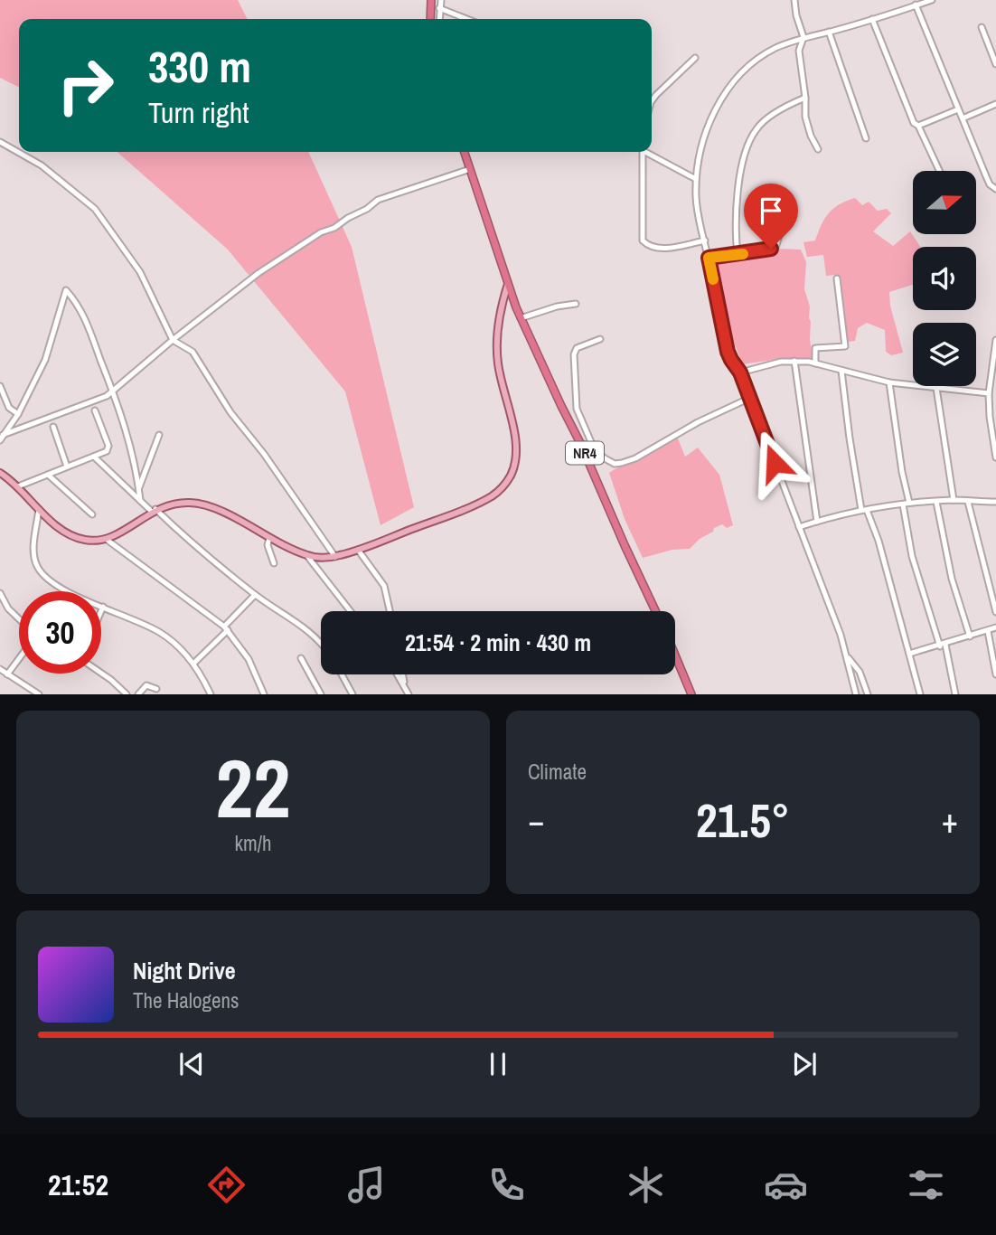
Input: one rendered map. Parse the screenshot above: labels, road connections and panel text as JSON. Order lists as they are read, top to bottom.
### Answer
{
  "streets": {
    "highway": ["NR4"]
  },
  "north": "right",
  "page": {
    "turn": ["330 m", "Turn right"],
    "limit": "30",
    "trip": "21:54 · 2 min · 430 m",
    "tile": [
      ["22", "km/h"],
      "Climate"
    ],
    "heat": ["−", "21.5°", "+"],
    "song": ["Night Drive", "The Halogens"],
    "tabs": "21:52"
  }
}
